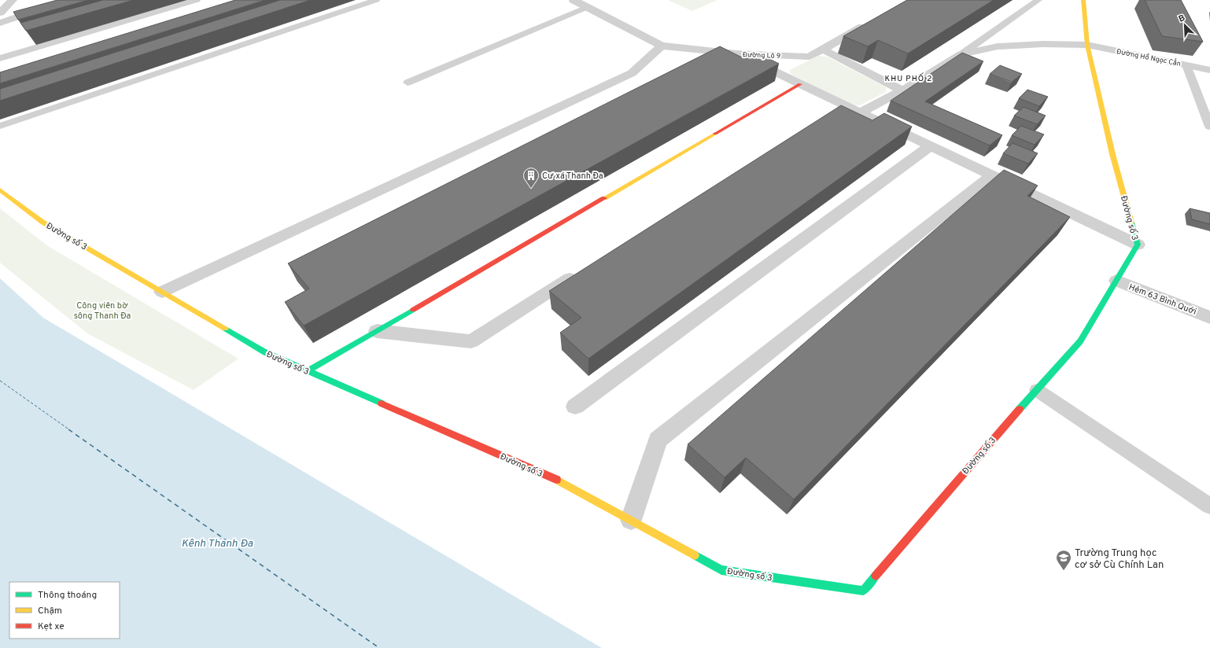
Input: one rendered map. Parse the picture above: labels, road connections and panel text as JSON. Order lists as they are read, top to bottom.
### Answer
{
  "streets": {
    "street": [
      "Đường Lô 9",
      "Đường Hồ Ngọc Cẩn",
      "Đường số 3",
      "Hẻm 63 Bình Quới"
    ]
  },
  "crossings": [
    ["Đường Hồ Ngọc Cẩn", "Đường số 3"],
    ["Đường số 3", "Hẻm 63 Bình Quới"]
  ],
  "districts": ["KHU PHỐ 2"],
  "water": ["Kênh Thanh Đa"],
  "parks": ["Công viên bờ sông Thanh Đa"],
  "places": {
    "building": ["Cư xá Thanh Đa"],
    "school or university": ["Trường Trung học cơ sở Cù Chính Lan"]
  },
  "legend": ["Thông thoáng", "Chậm", "Kẹt xe"],
  "north": "top left"
}
